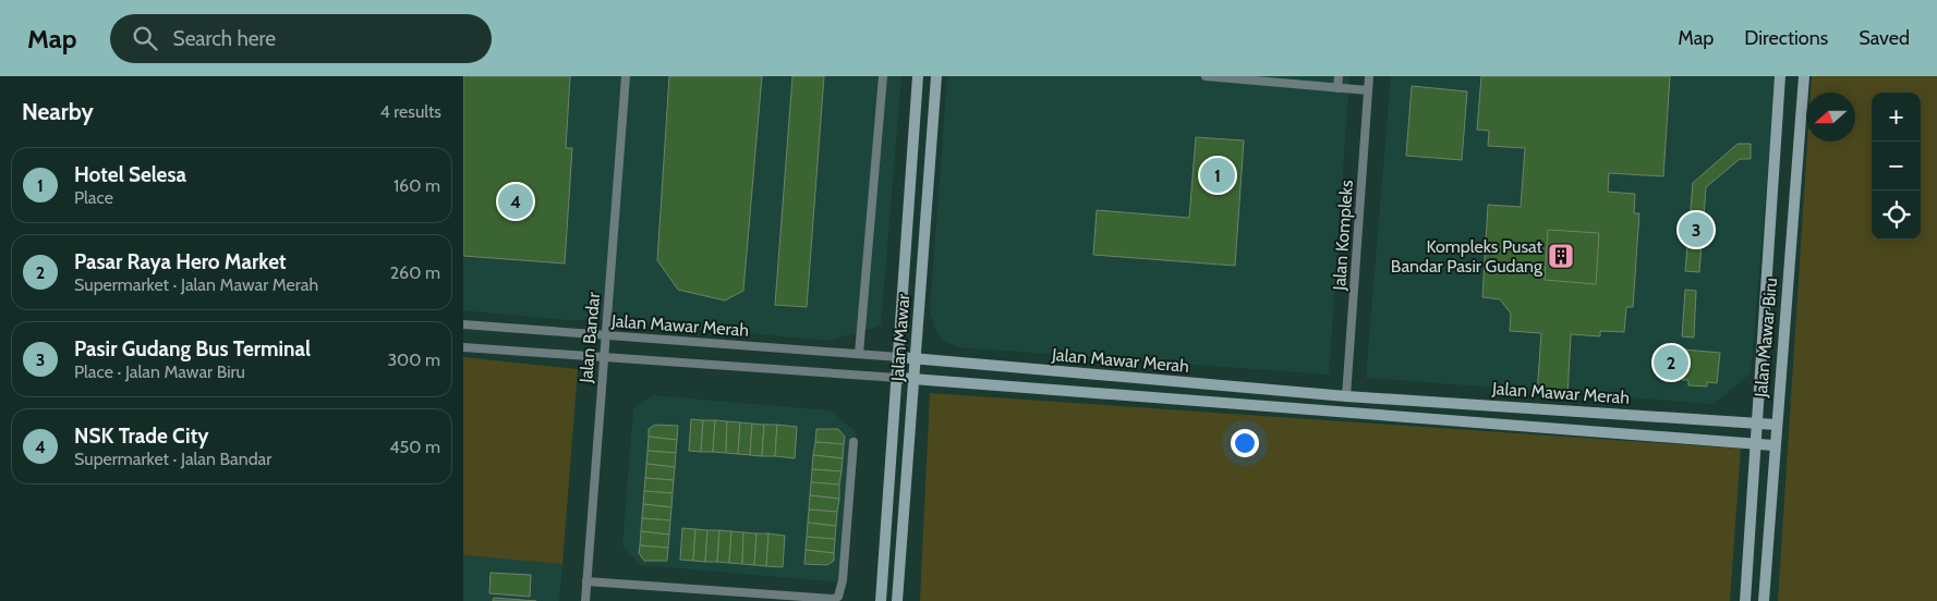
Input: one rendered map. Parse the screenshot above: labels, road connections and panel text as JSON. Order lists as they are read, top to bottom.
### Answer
{
  "streets": {
    "street": [
      "Jalan Kompleks",
      "Jalan Mawar Merah",
      "Jalan Bandar",
      "Jalan Mawar",
      "Jalan Mawar Biru"
    ]
  },
  "crossings": [
    ["Jalan Kompleks", "Jalan Mawar Merah"],
    ["Jalan Mawar Merah", "Jalan Bandar"],
    ["Jalan Mawar Merah", "Jalan Mawar"],
    ["Jalan Mawar Merah", "Jalan Mawar Biru"]
  ],
  "places": {
    "building": ["Kompleks Pusat Bandar Pasir Gudang"]
  },
  "north": "left",
  "page": {
    "header": "Map",
    "search": "Search here",
    "nav": ["Map", "Directions", "Saved"],
    "heading": ["Nearby", "4 results"],
    "map_buttons": ["+", "−"],
    "list": [
      {
        "mark": "1",
        "name": "Hotel Selesa",
        "note": "Place",
        "value": "160 m"
      },
      {
        "mark": "2",
        "name": "Pasar Raya Hero Market",
        "note": "Supermarket · Jalan Mawar Merah",
        "value": "260 m"
      },
      {
        "mark": "3",
        "name": "Pasir Gudang Bus Terminal",
        "note": "Place · Jalan Mawar Biru",
        "value": "300 m"
      },
      {
        "mark": "4",
        "name": "NSK Trade City",
        "note": "Supermarket · Jalan Bandar",
        "value": "450 m"
      }
    ],
    "pins": [
      "1",
      "4",
      "3",
      "2"
    ]
  }
}
